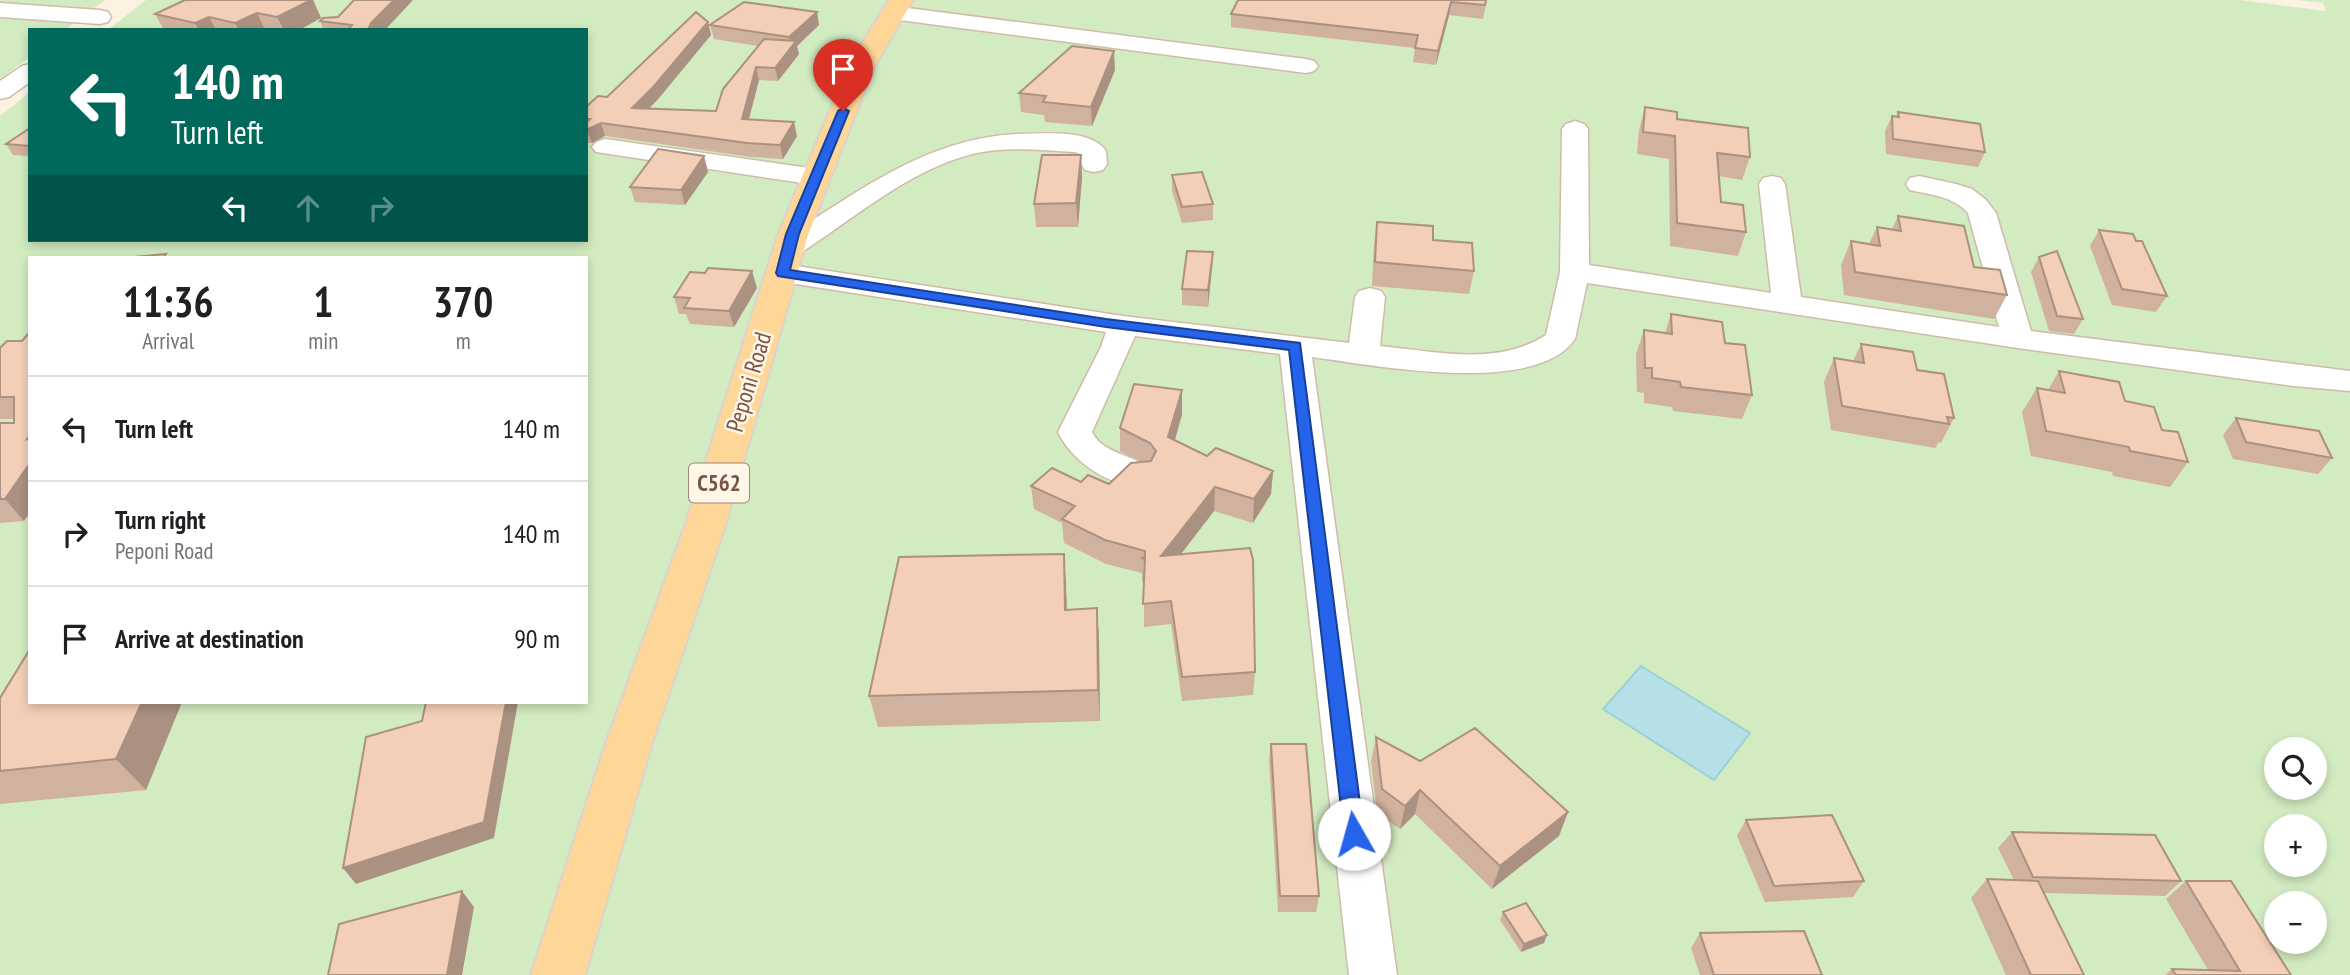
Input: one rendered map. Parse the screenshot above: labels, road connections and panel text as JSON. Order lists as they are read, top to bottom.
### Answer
{
  "streets": {
    "main road": ["Peponi Road", "C562"]
  },
  "page": {
    "turn": ["140 m", "Turn left"],
    "eta": [
      "11:36",
      "Arrival",
      "1",
      "min",
      "370",
      "m"
    ],
    "list": [
      {
        "name": "Turn left",
        "value": "140 m"
      },
      {
        "name": "Turn right",
        "note": "Peponi Road",
        "value": "140 m"
      },
      {
        "name": "Arrive at destination",
        "value": "90 m"
      }
    ],
    "map_buttons": ["+", "−"]
  }
}
